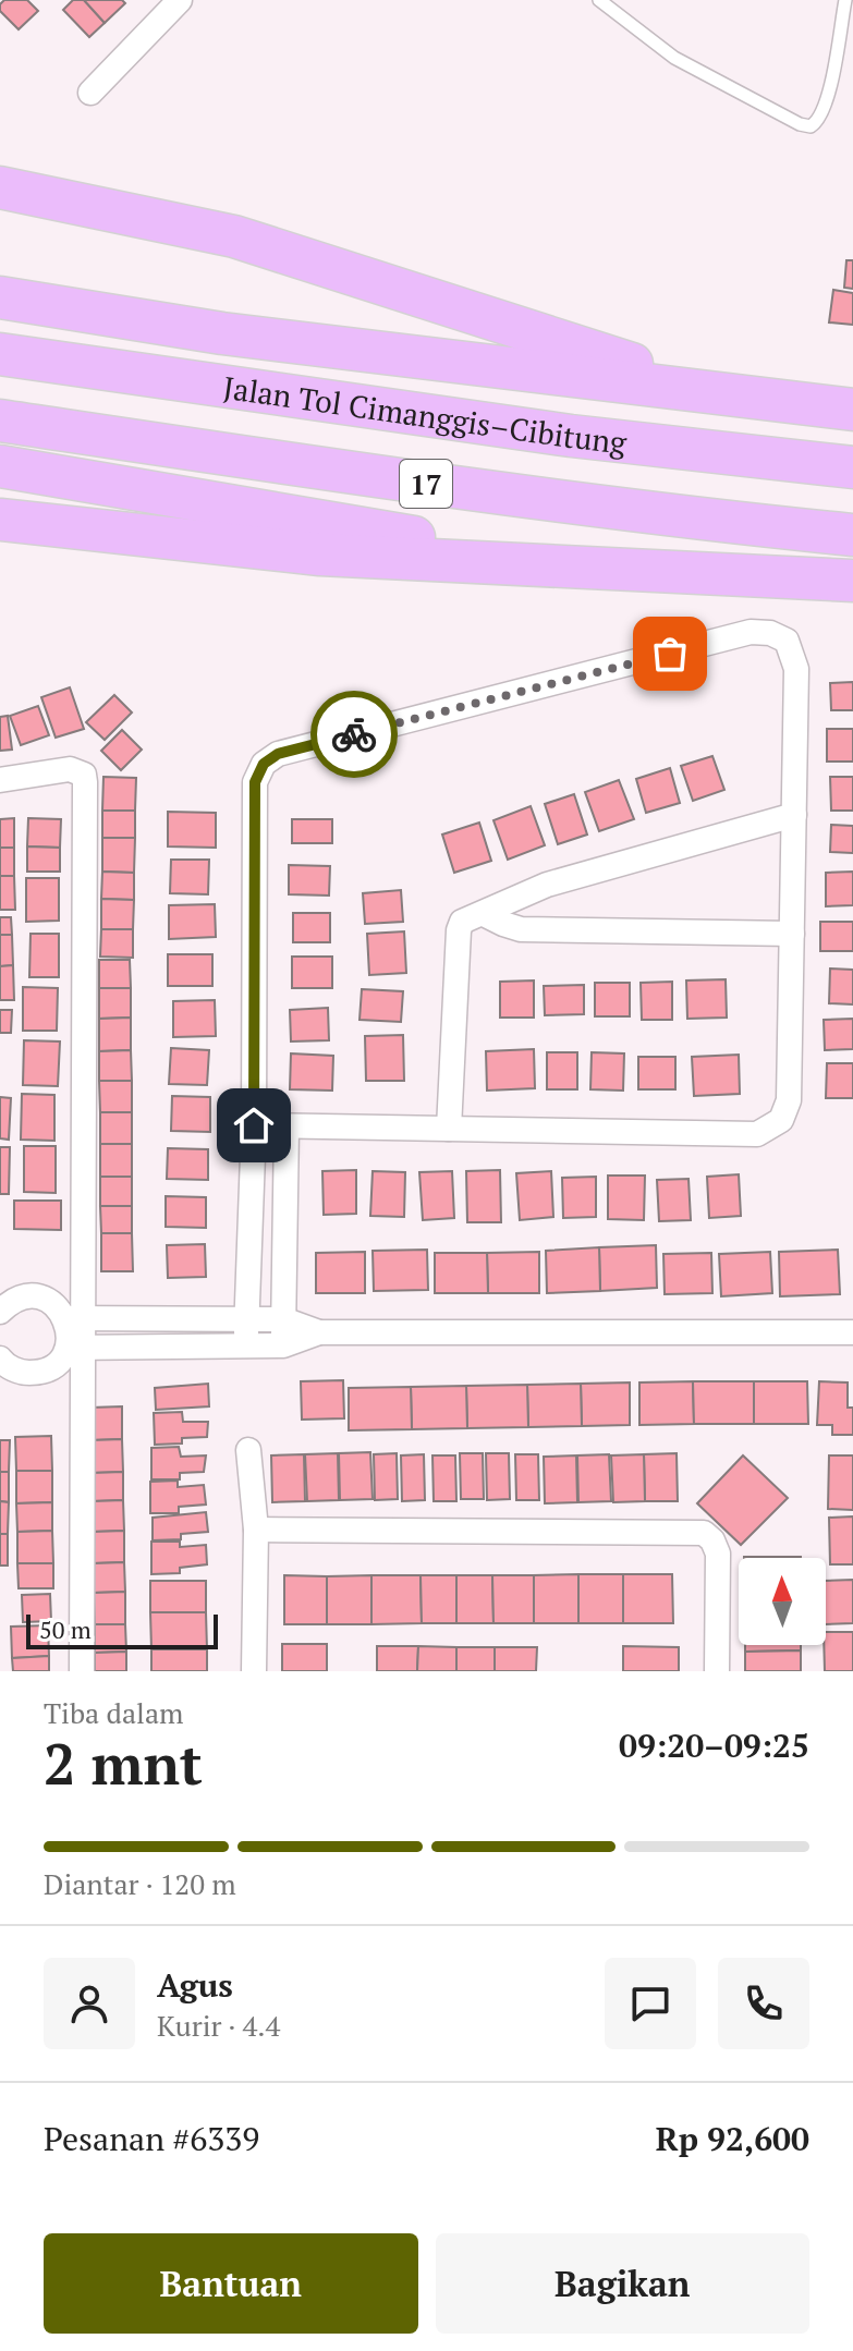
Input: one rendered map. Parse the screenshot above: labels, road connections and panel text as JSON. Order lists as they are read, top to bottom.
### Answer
{
  "streets": {
    "highway": ["Jalan Tol Cimanggis–Cibitung", "17"]
  },
  "scale_bar": "50 m",
  "north": "top",
  "page": {
    "scale": "50 m",
    "heading": ["2 mnt", "Tiba dalam", "09:20–09:25"],
    "panel": [
      "Agus",
      "Kurir · 4.4",
      "Pesanan #6339",
      "Rp 92,600"
    ],
    "bar": "Diantar · 120 m",
    "buttons": ["Bantuan", "Bagikan"]
  }
}
